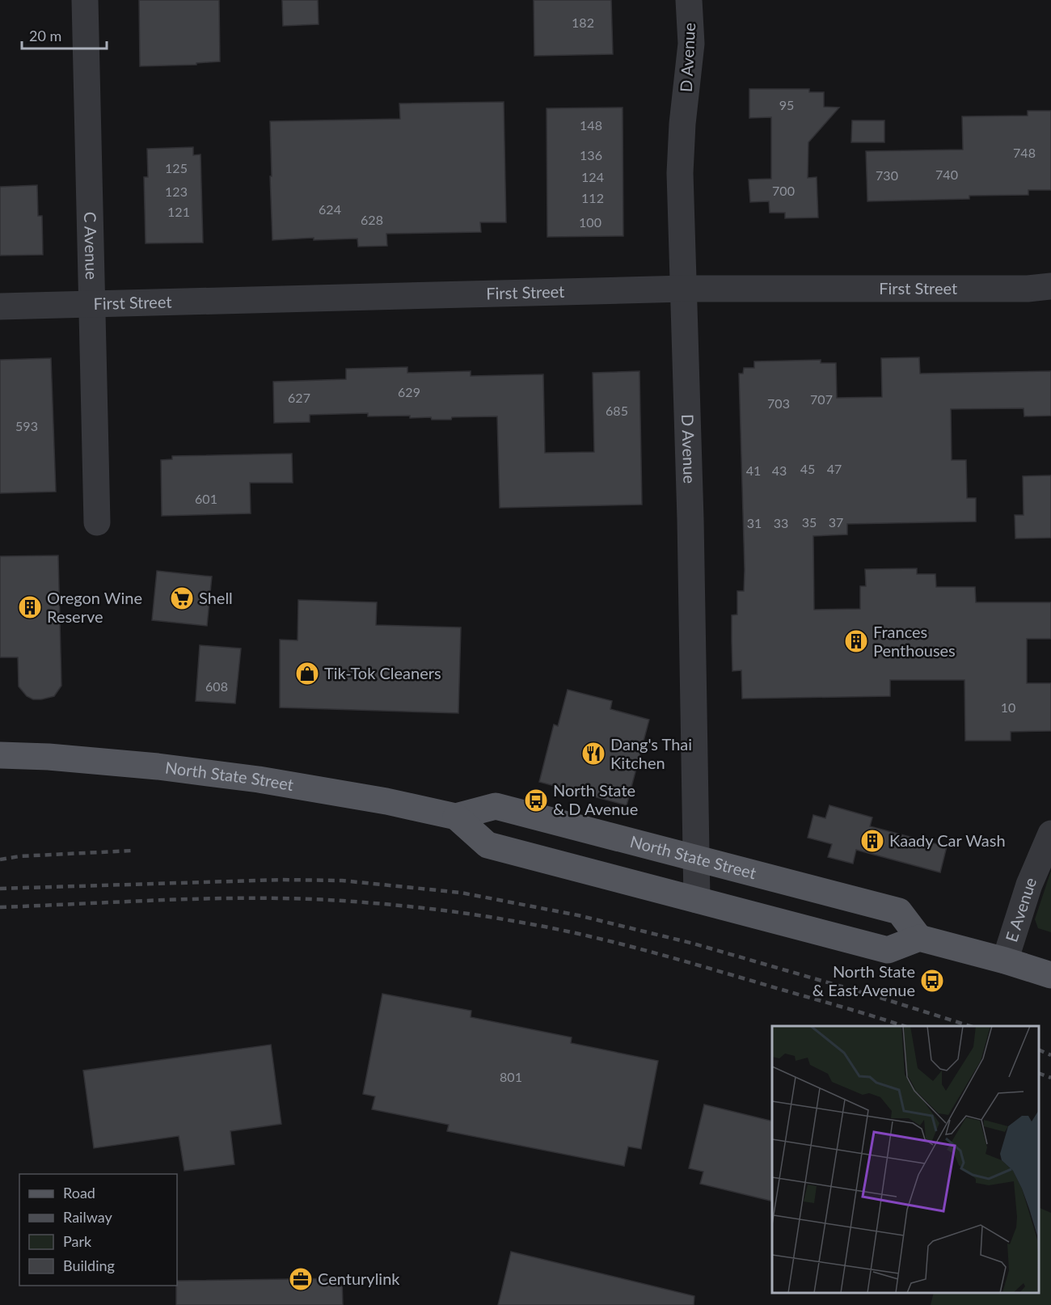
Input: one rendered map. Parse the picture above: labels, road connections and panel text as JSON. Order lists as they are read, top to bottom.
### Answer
{
  "streets": {
    "main road": ["North State Street"],
    "street": [
      "D Avenue",
      "C Avenue",
      "First Street",
      "E Avenue"
    ]
  },
  "crossings": [
    ["D Avenue", "First Street"],
    ["D Avenue", "North State Street"],
    ["C Avenue", "First Street"]
  ],
  "places": {
    "supermarket": ["Shell"],
    "building": ["Oregon Wine Reserve", "Frances Penthouses", "Kaady Car Wash"],
    "shop": ["Tik-Tok Cleaners"],
    "restaurant": ["Dang's Thai Kitchen"],
    "bus stop": ["North State & D Avenue", "North State & East Avenue"],
    "office": ["Centurylink"]
  },
  "house_numbers": [
    "182",
    "95",
    "148",
    "748",
    "136",
    "125",
    "740",
    "730",
    "124",
    "700",
    "123",
    "112",
    "624",
    "121",
    "628",
    "100",
    "629",
    "627",
    "707",
    "703",
    "685",
    "593",
    "45",
    "47",
    "41",
    "43",
    "601",
    "35",
    "37",
    "31",
    "33",
    "608",
    "10",
    "801"
  ],
  "legend": [
    "Road",
    "Railway",
    "Park",
    "Building"
  ],
  "scale_bar": "20 m"
}
